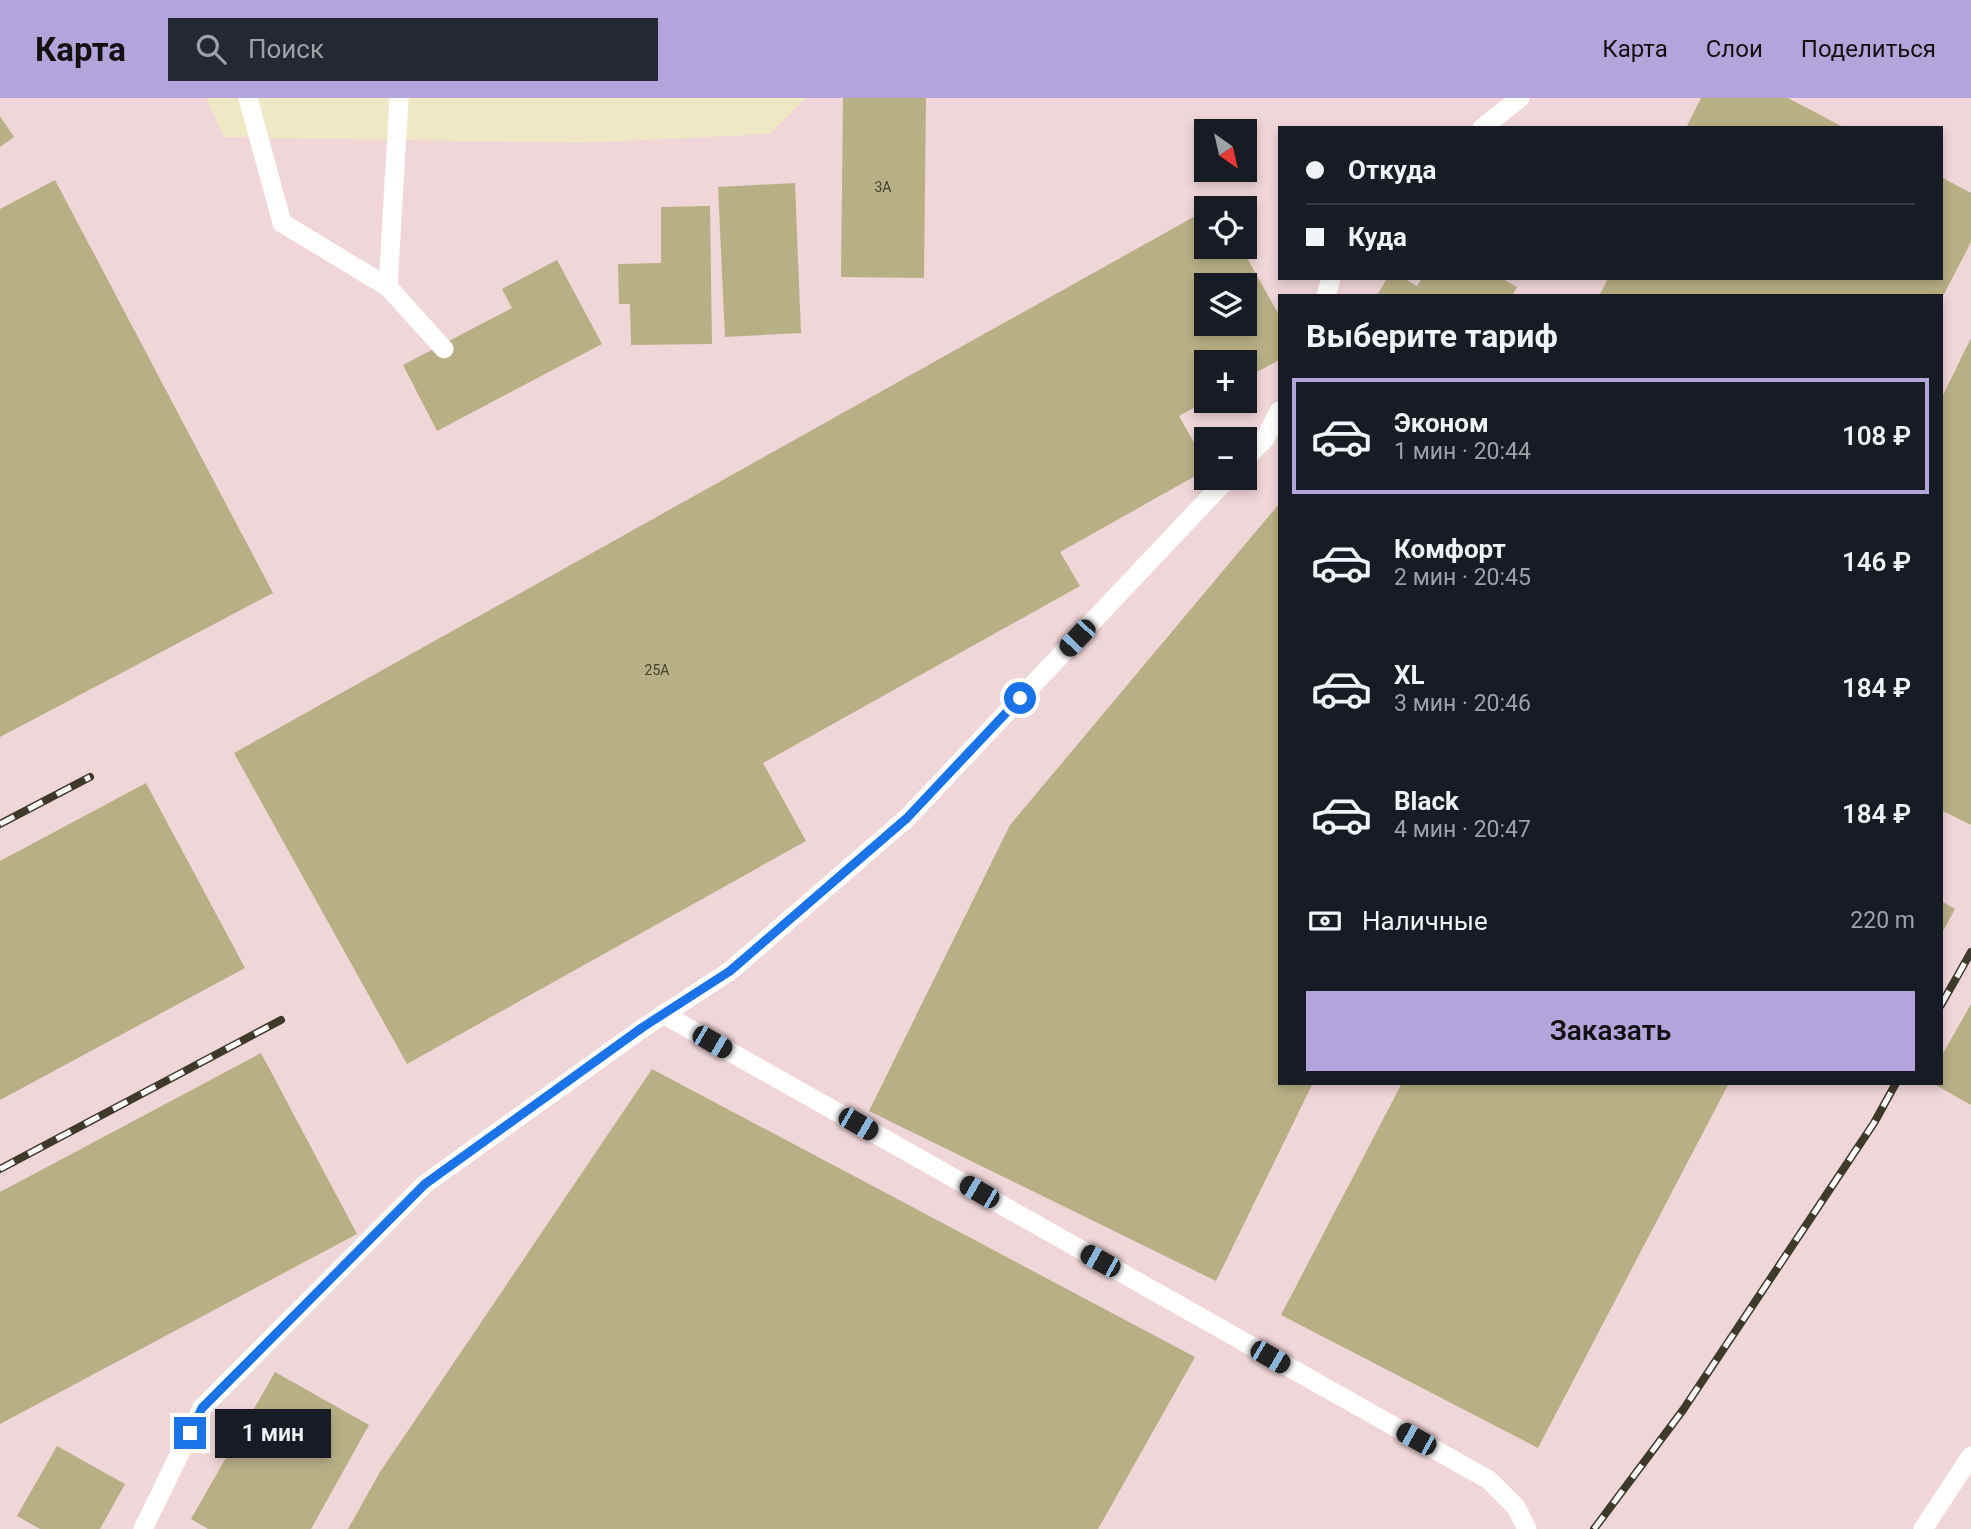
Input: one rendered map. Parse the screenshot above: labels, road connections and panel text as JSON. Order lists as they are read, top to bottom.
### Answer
{
  "house_numbers": ["3А", "25А"],
  "north": "bottom right",
  "page": {
    "header": "Карта",
    "search": "Поиск",
    "nav": ["Карта", "Слои", "Поделиться"],
    "map_buttons": ["+", "−"],
    "banner": ["Откуда", "Куда"],
    "heading": "Выберите тариф",
    "list": [
      {
        "name": "Эконом",
        "note": "1 мин · 20:44",
        "value": "108 ₽"
      },
      {
        "name": "Комфорт",
        "note": "2 мин · 20:45",
        "value": "146 ₽"
      },
      {
        "name": "XL",
        "note": "3 мин · 20:46",
        "value": "184 ₽"
      },
      {
        "name": "Black",
        "note": "4 мин · 20:47",
        "value": "184 ₽"
      }
    ],
    "pay": ["Наличные", "220 m"],
    "buttons": "Заказать",
    "bubble": "1 мин"
  }
}
